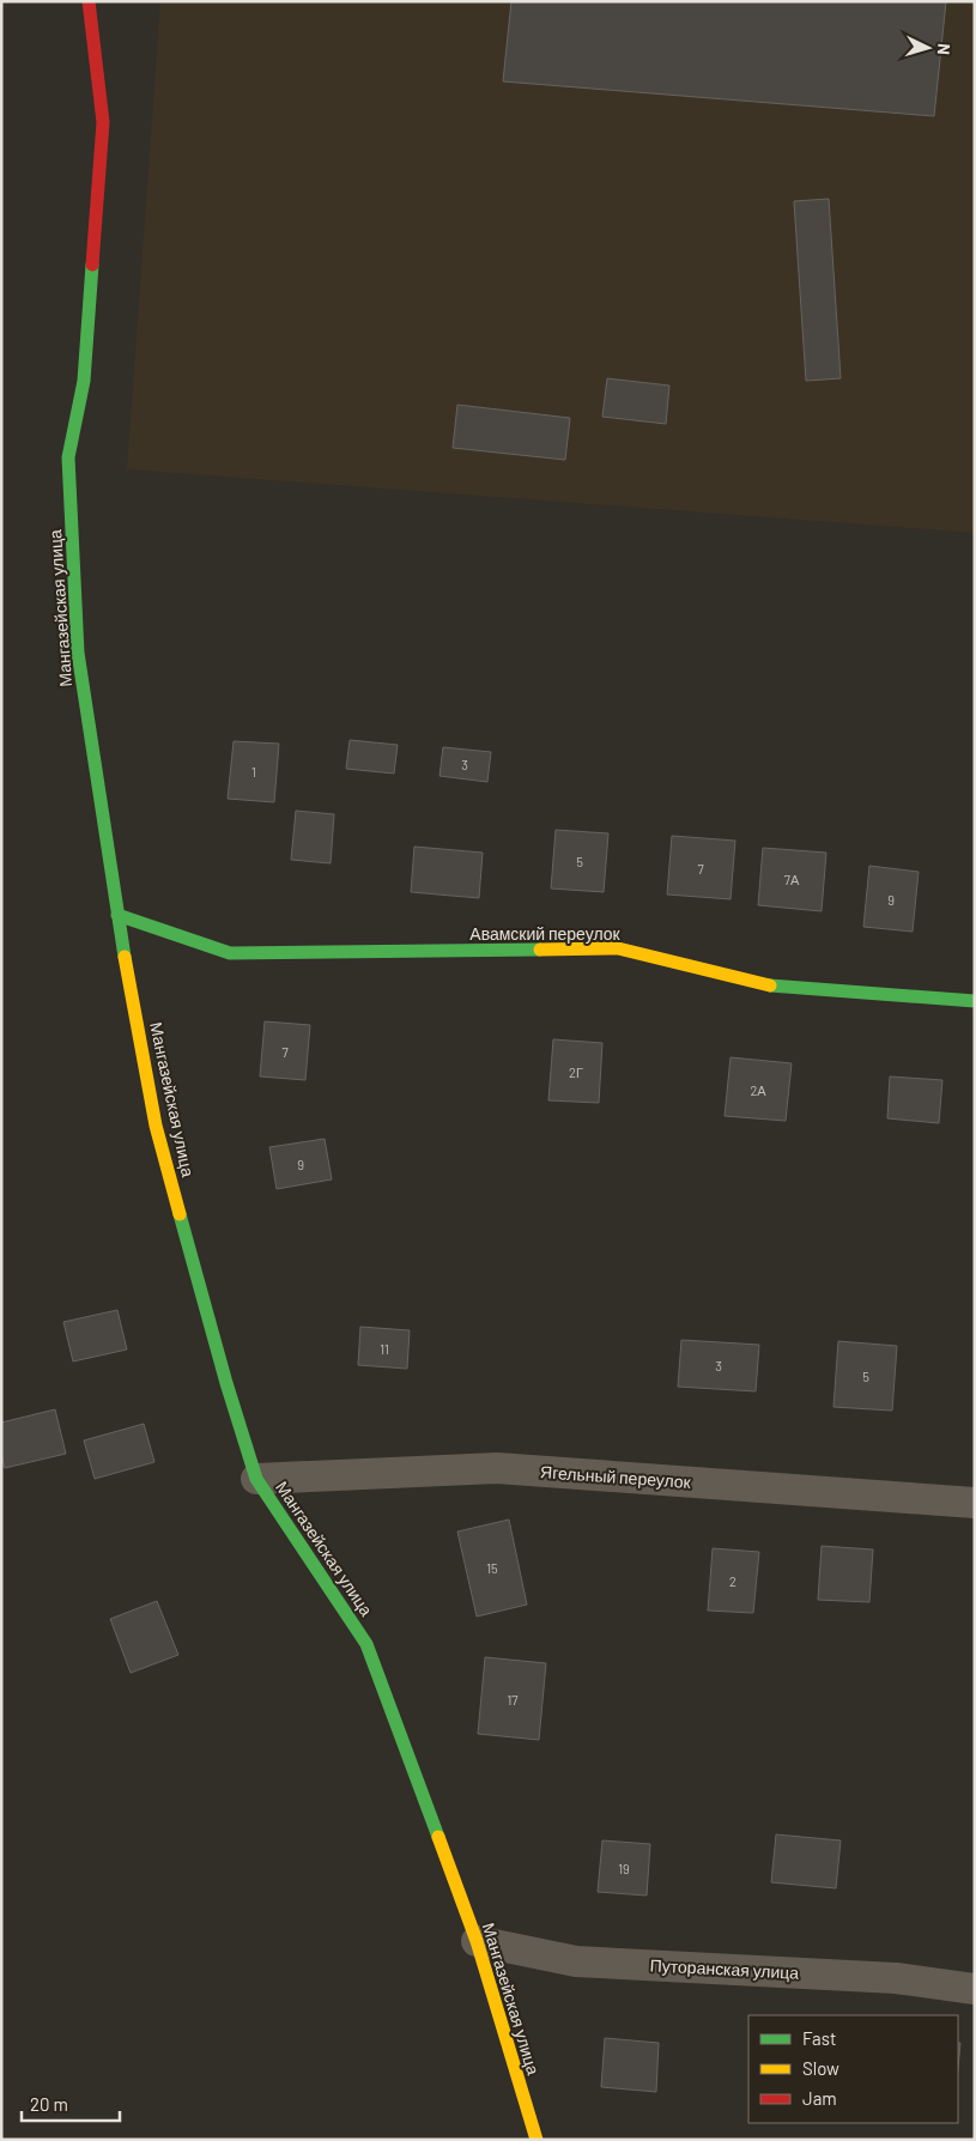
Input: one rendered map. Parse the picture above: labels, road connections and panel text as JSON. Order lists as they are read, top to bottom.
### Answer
{
  "streets": {
    "street": [
      "Мангазейская улица",
      "Авамский переулок",
      "Ягельный переулок",
      "Путоранская улица"
    ]
  },
  "crossings": [
    ["Мангазейская улица", "Авамский переулок"],
    ["Мангазейская улица", "Ягельный переулок"],
    ["Мангазейская улица", "Путоранская улица"]
  ],
  "house_numbers": [
    "3",
    "1",
    "5",
    "7",
    "7А",
    "9",
    "7",
    "2Г",
    "2А",
    "9",
    "11",
    "3",
    "5",
    "15",
    "2",
    "17",
    "19"
  ],
  "legend": ["Fast", "Slow", "Jam"],
  "scale_bar": "20 m",
  "north": "right"
}
